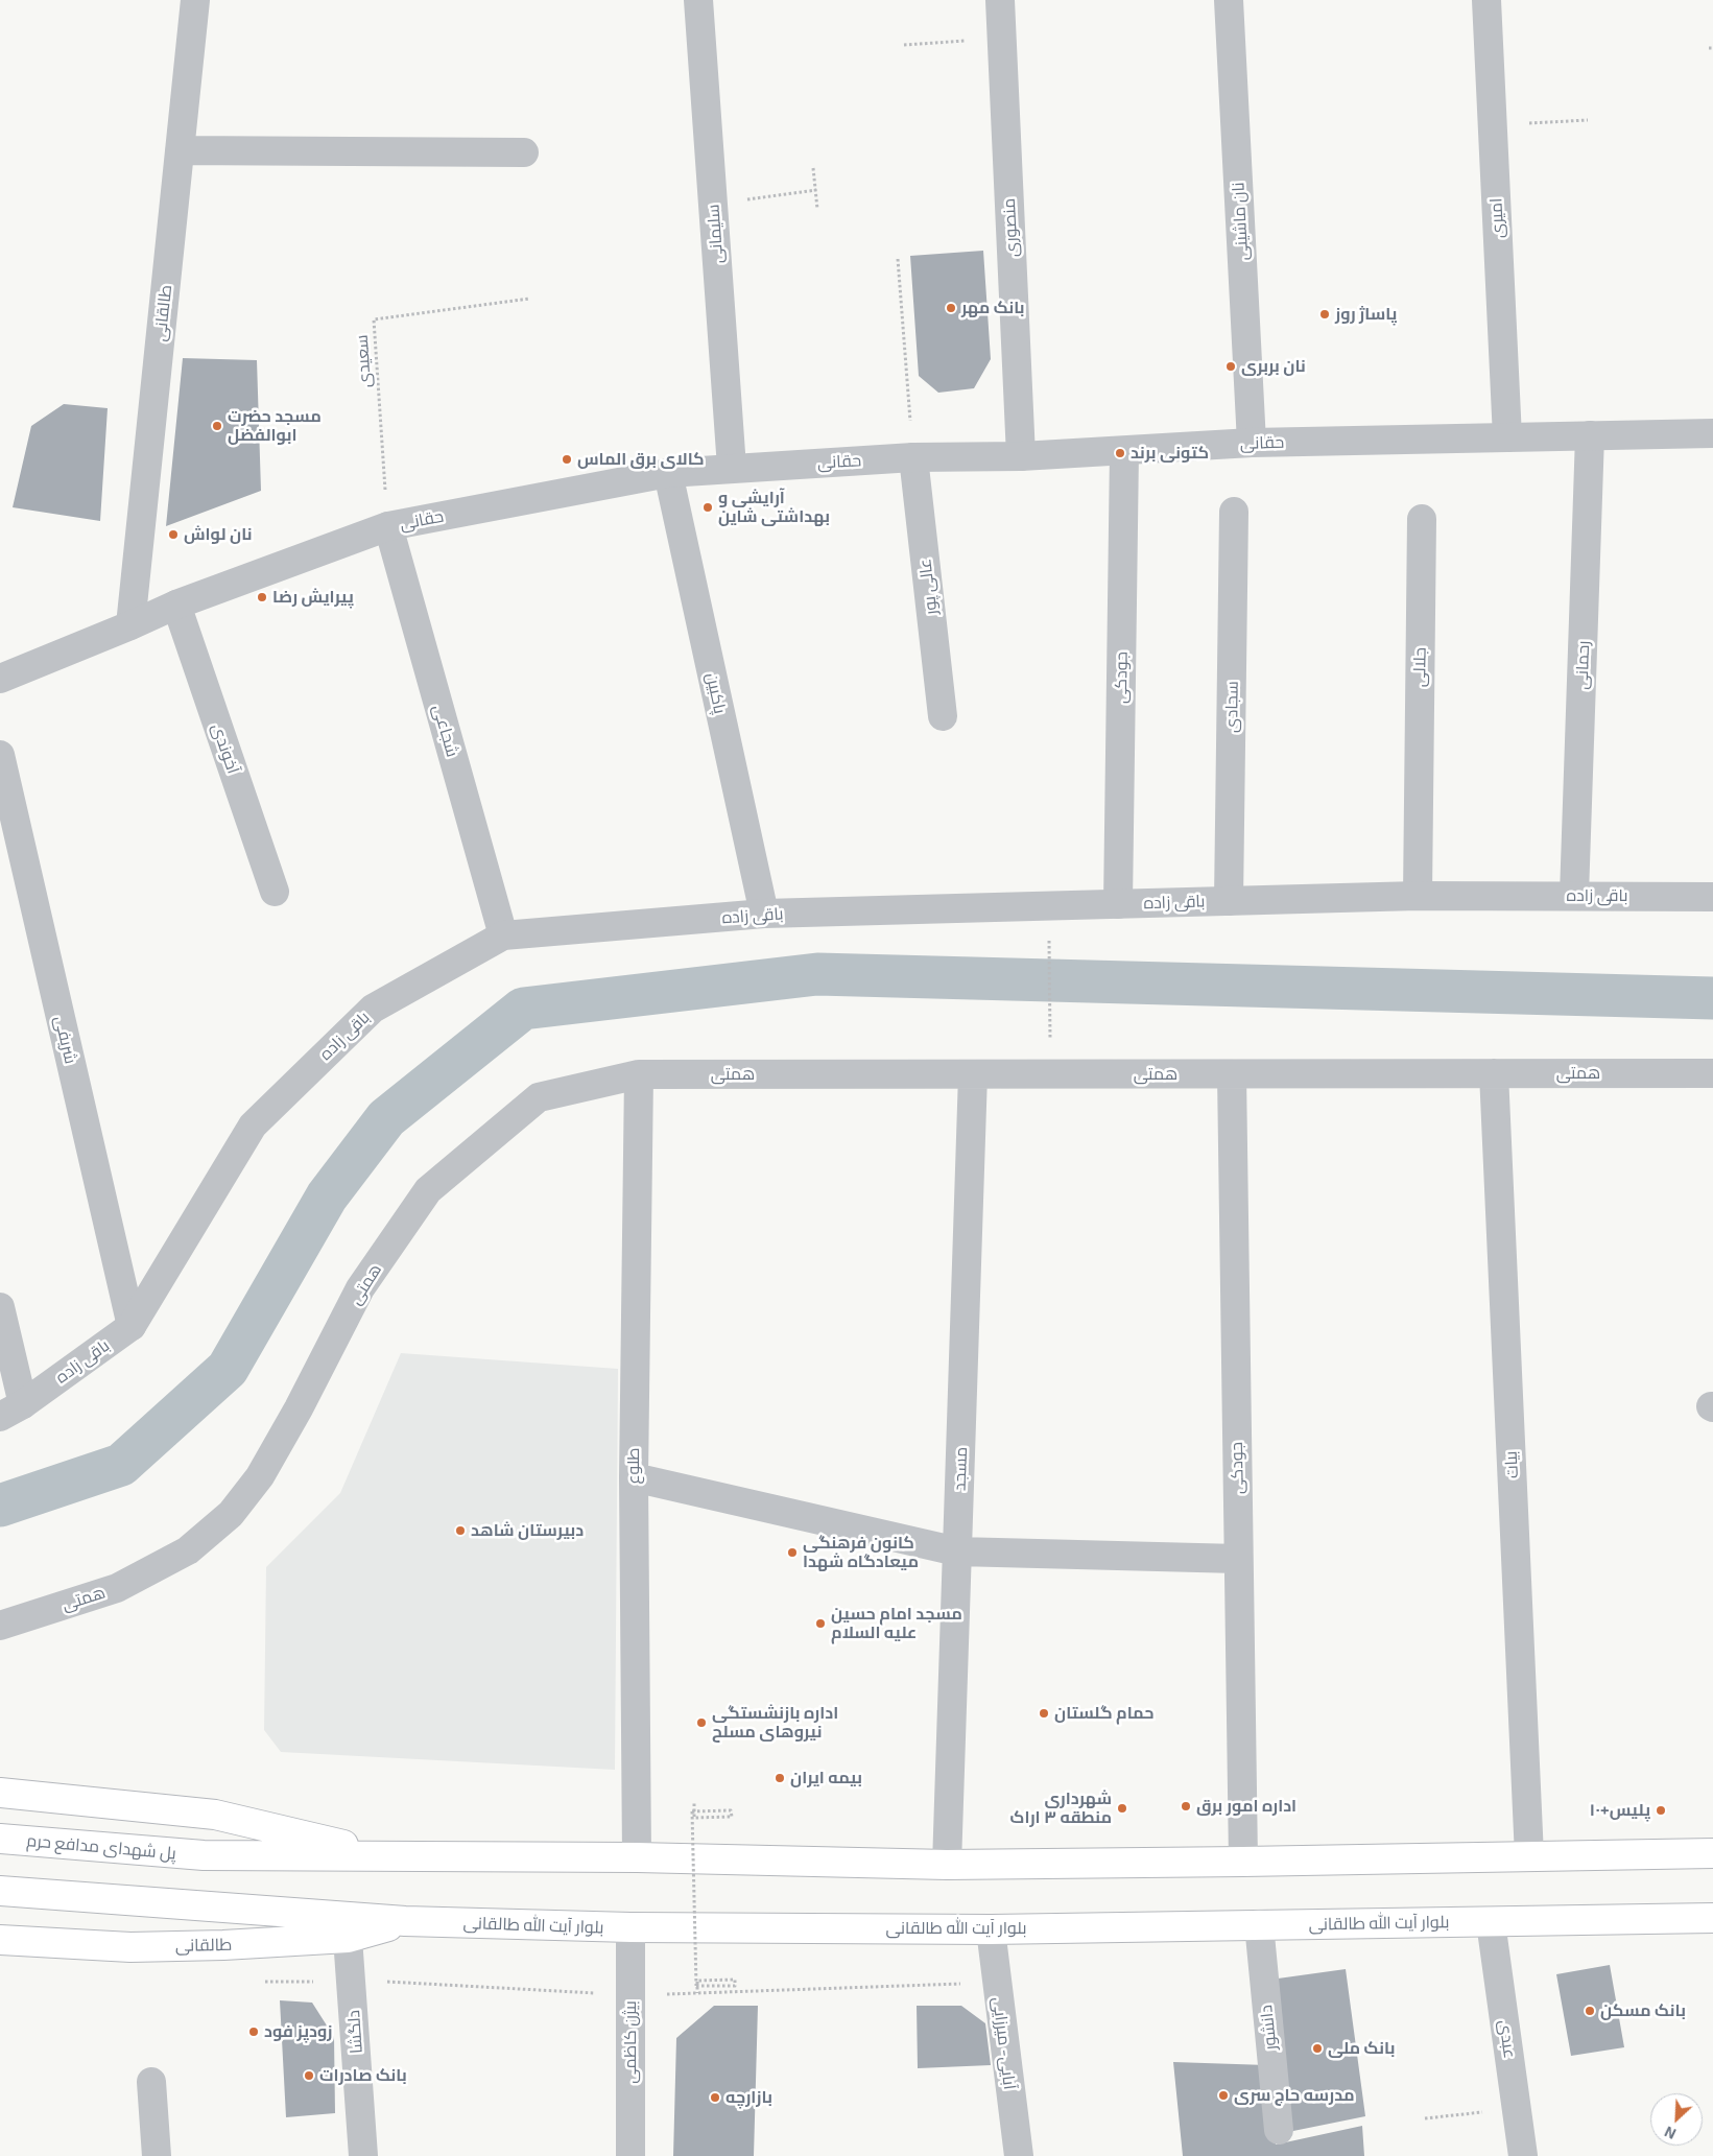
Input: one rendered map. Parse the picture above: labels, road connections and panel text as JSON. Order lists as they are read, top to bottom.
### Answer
{
  "streets": {
    "main road": ["طالقانی", "پل شهدای مدافع حرم", "بلوار آیت الله طالقانی"],
    "street": [
      "امیری",
      "نان ماشینی",
      "منصوری",
      "سلیمانی",
      "حقانی",
      "عالی پور",
      "رحمانی",
      "جلالی",
      "جودکی",
      "پاکبین",
      "سجادی",
      "شجاعی",
      "آخوندی",
      "باقی زاده",
      "شریفی",
      "همتی",
      "بیات",
      "طلوع",
      "مسجد",
      "دانشور",
      "دلگشا",
      "عبدی",
      "بیژن کاظمی",
      "آبایی- میرزایی"
    ],
    "path": ["سعیدی"]
  },
  "crossings": [
    ["امیری", "حقانی"],
    ["نان ماشینی", "حقانی"],
    ["منصوری", "حقانی"],
    ["سلیمانی", "حقانی"],
    ["طالقانی", "حقانی"],
    ["طالقانی", "بلوار آیت الله طالقانی"],
    ["طالقانی", "دلگشا"],
    ["سعیدی", "حقانی"],
    ["سعیدی", "شجاعی"],
    ["حقانی", "عالی پور"],
    ["حقانی", "رحمانی"],
    ["حقانی", "جودکی"],
    ["حقانی", "پاکبین"],
    ["حقانی", "شجاعی"],
    ["حقانی", "آخوندی"],
    ["رحمانی", "باقی زاده"],
    ["جلالی", "باقی زاده"],
    ["جودکی", "باقی زاده"],
    ["جودکی", "همتی"],
    ["پاکبین", "باقی زاده"],
    ["سجادی", "باقی زاده"],
    ["شجاعی", "باقی زاده"],
    ["باقی زاده", "شریفی"],
    ["همتی", "بیات"],
    ["همتی", "طلوع"],
    ["همتی", "مسجد"],
    ["بلوار آیت الله طالقانی", "دانشور"],
    ["بلوار آیت الله طالقانی", "عبدی"],
    ["بلوار آیت الله طالقانی", "بیژن کاظمی"],
    ["بلوار آیت الله طالقانی", "آبایی- میرزایی"]
  ],
  "places": [
    "بانک مهر",
    "پاساژ روز",
    "نان بربری",
    "مسجد حضرت ابوالفضل",
    "کتونی برند",
    "کالای برق الماس",
    "آرایشی و بهداشتی شاین",
    "نان لواش",
    "پیرایش رضا",
    "دبیرستان شاهد",
    "کانون فرهنگی میعادگاه شهدا",
    "مسجد امام حسین علیه السلام",
    "حمام گلستان",
    "اداره بازنشستگی نیروهای مسلح",
    "بیمه ایران",
    "اداره امور برق",
    "شهرداری منطقه ۳ اراک",
    "پلیس+۱۰",
    "بانک مسکن",
    "زودپز فود",
    "بانک ملی",
    "بانک صادرات",
    "مدرسه حاج سری",
    "بازارچه"
  ],
  "north": "bottom left"
}
